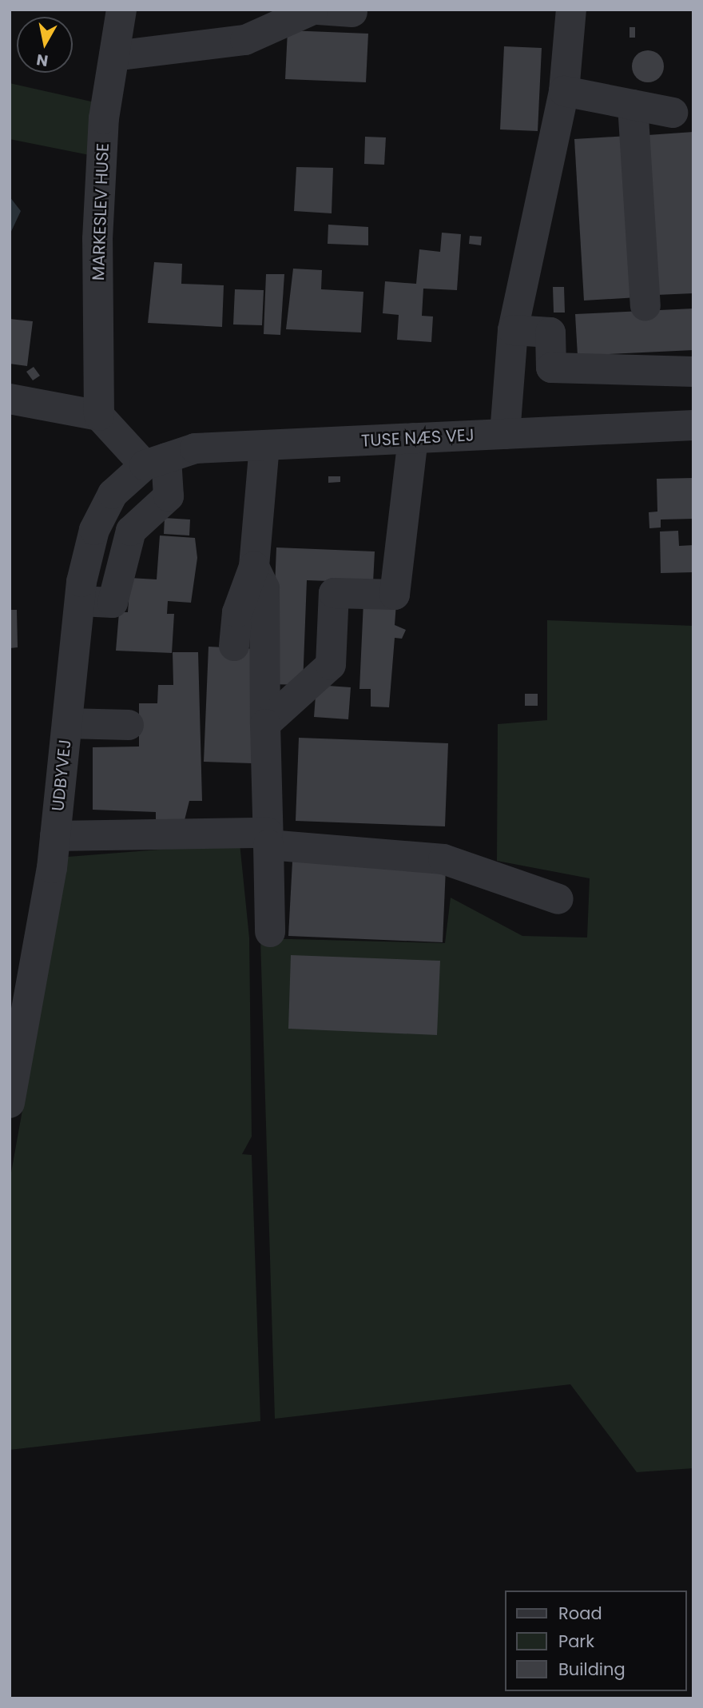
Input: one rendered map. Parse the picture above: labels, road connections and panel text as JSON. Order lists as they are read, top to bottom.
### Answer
{
  "streets": {
    "street": ["MARKESLEV HUSE", "TUSE NÆS VEJ", "UDBYVEJ"]
  },
  "crossings": [
    ["TUSE NÆS VEJ", "UDBYVEJ"]
  ],
  "legend": ["Road", "Park", "Building"],
  "north": "bottom"
}
